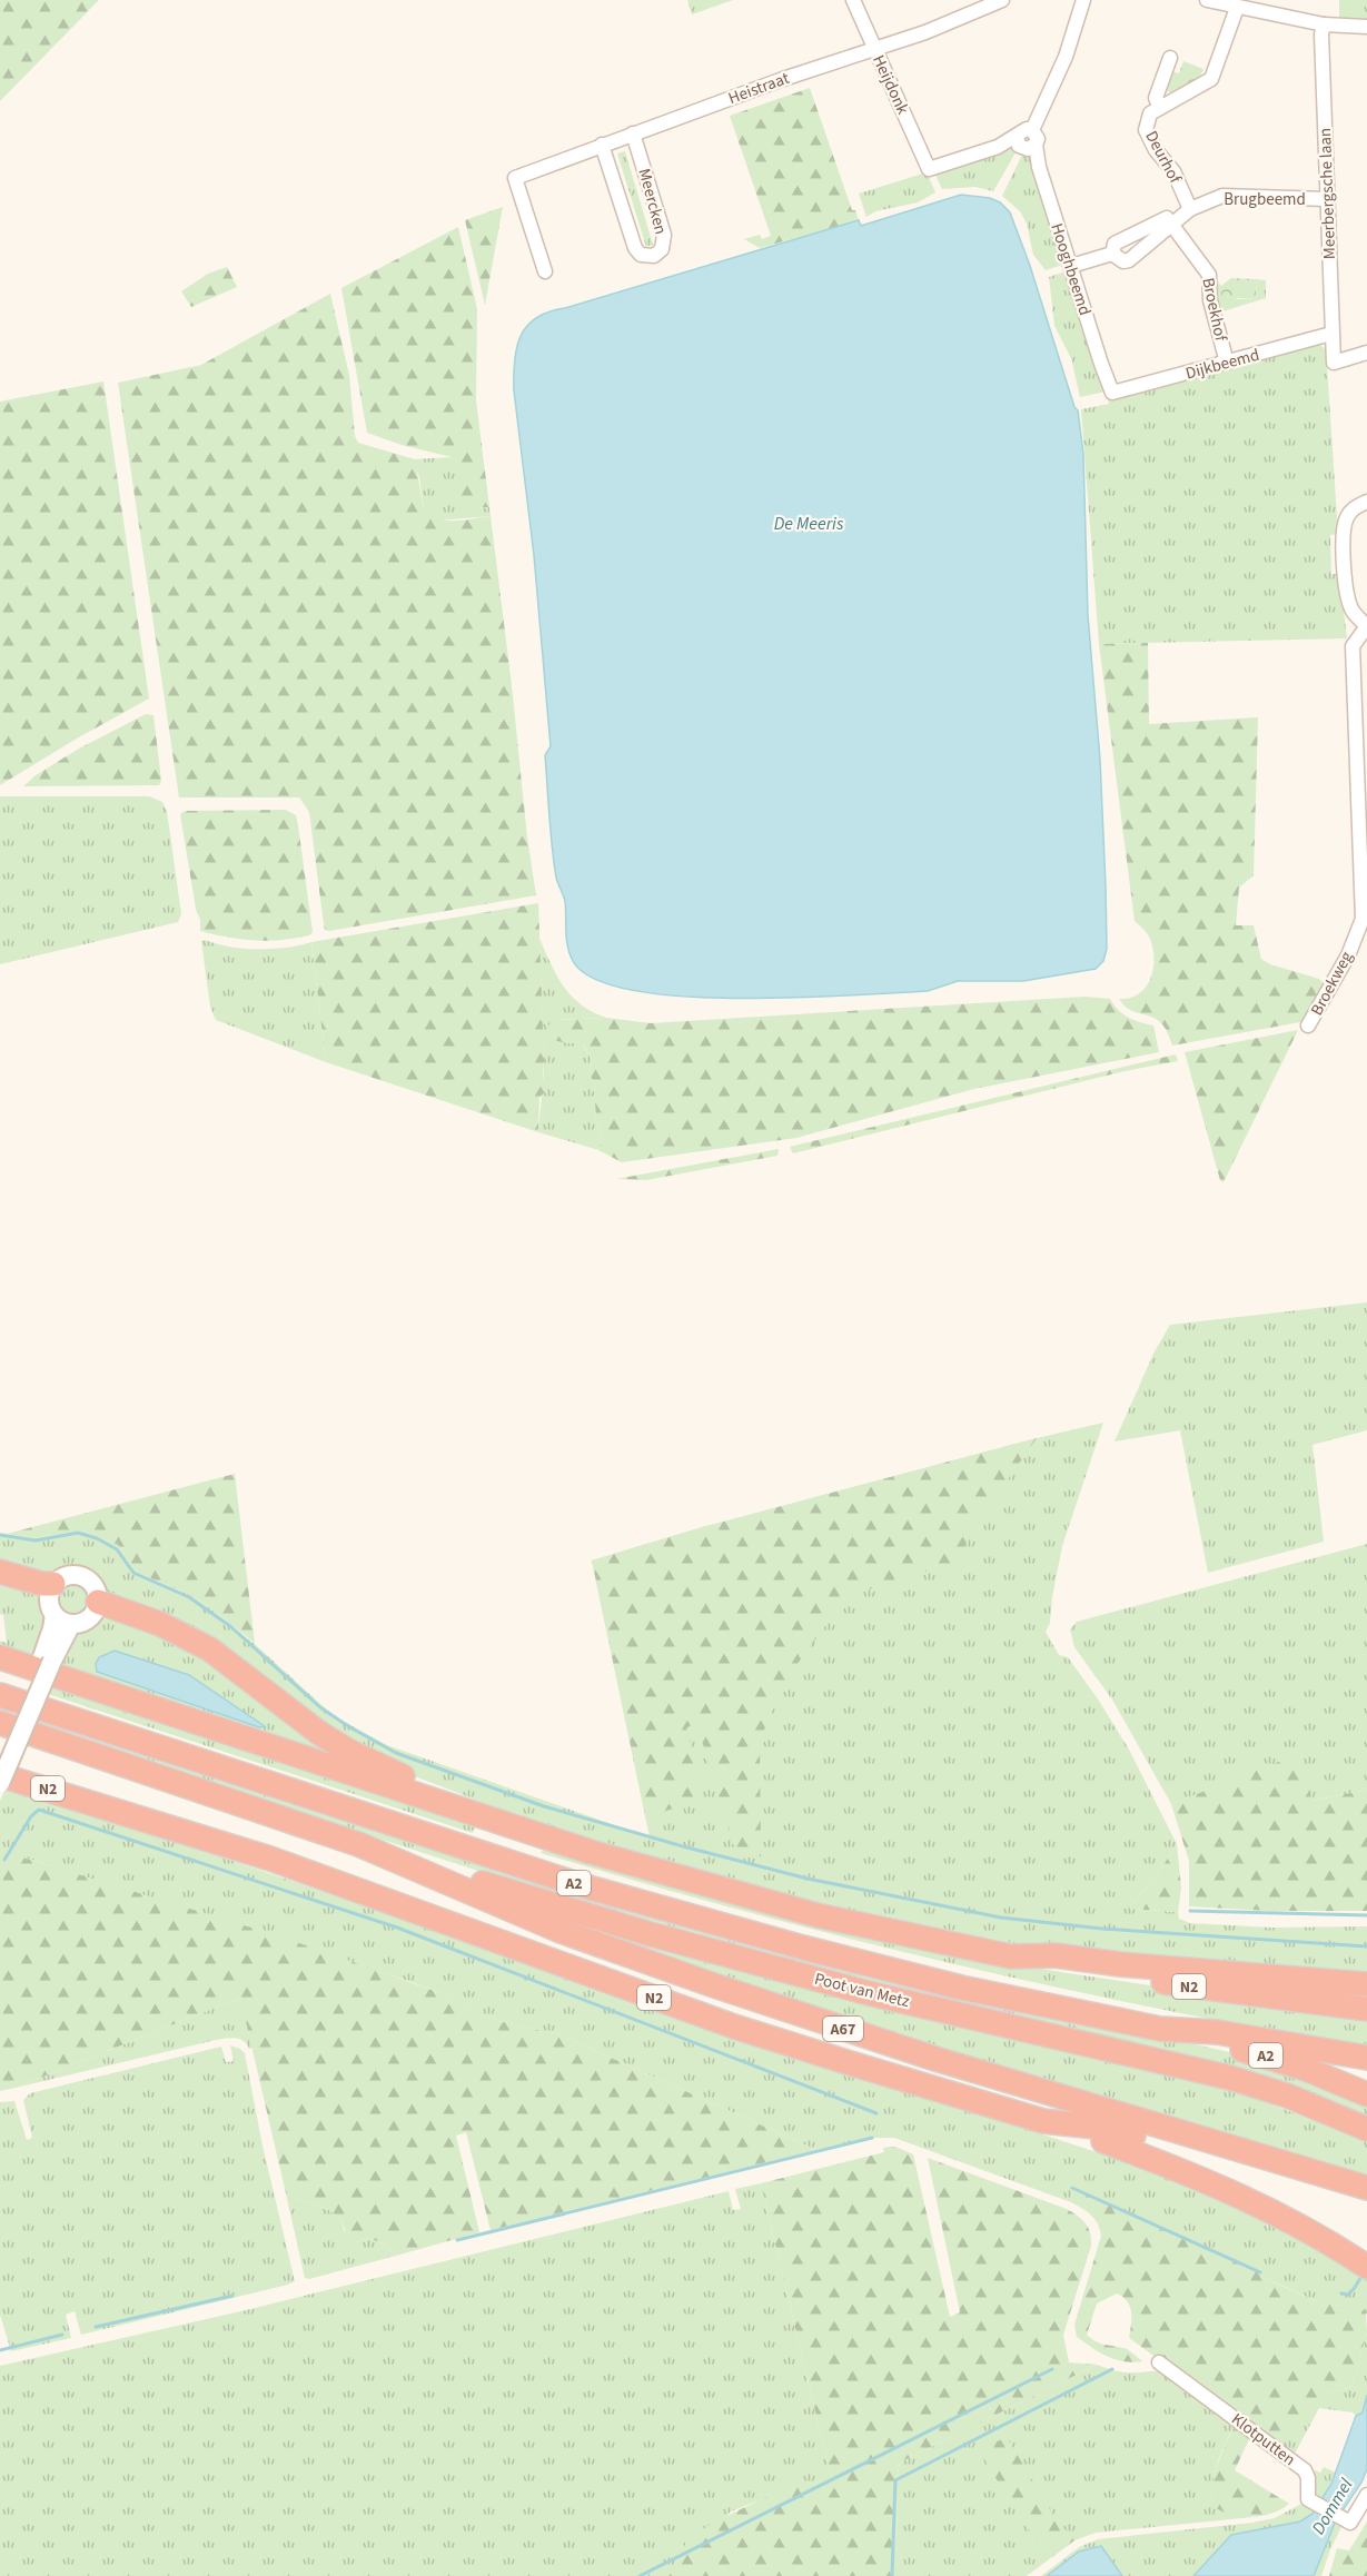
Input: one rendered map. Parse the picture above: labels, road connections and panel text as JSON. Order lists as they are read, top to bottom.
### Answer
{
  "streets": {
    "highway": [
      "N2",
      "A2",
      "Poot van Metz",
      "A67"
    ],
    "street": [
      "Heijdonk",
      "Heistraat",
      "Deurhof",
      "Meerbergsche laan",
      "Brugbeemd",
      "Meercken",
      "Hooghbeemd",
      "Broekhof",
      "Dijkbeemd",
      "Broekweg",
      "Klotputten"
    ]
  },
  "crossings": [
    ["Heijdonk", "Heistraat"],
    ["Heijdonk", "Hooghbeemd"],
    ["Heistraat", "Meercken"],
    ["Deurhof", "Brugbeemd"],
    ["Meerbergsche laan", "Brugbeemd"],
    ["Meerbergsche laan", "Dijkbeemd"],
    ["Brugbeemd", "Broekhof"],
    ["Hooghbeemd", "Dijkbeemd"],
    ["Broekhof", "Dijkbeemd"],
    ["N2", "A67"],
    ["A2", "Poot van Metz"],
    ["A2", "A67"],
    ["Poot van Metz", "A67"]
  ],
  "water": ["De Meeris", "Dommel"]
}
